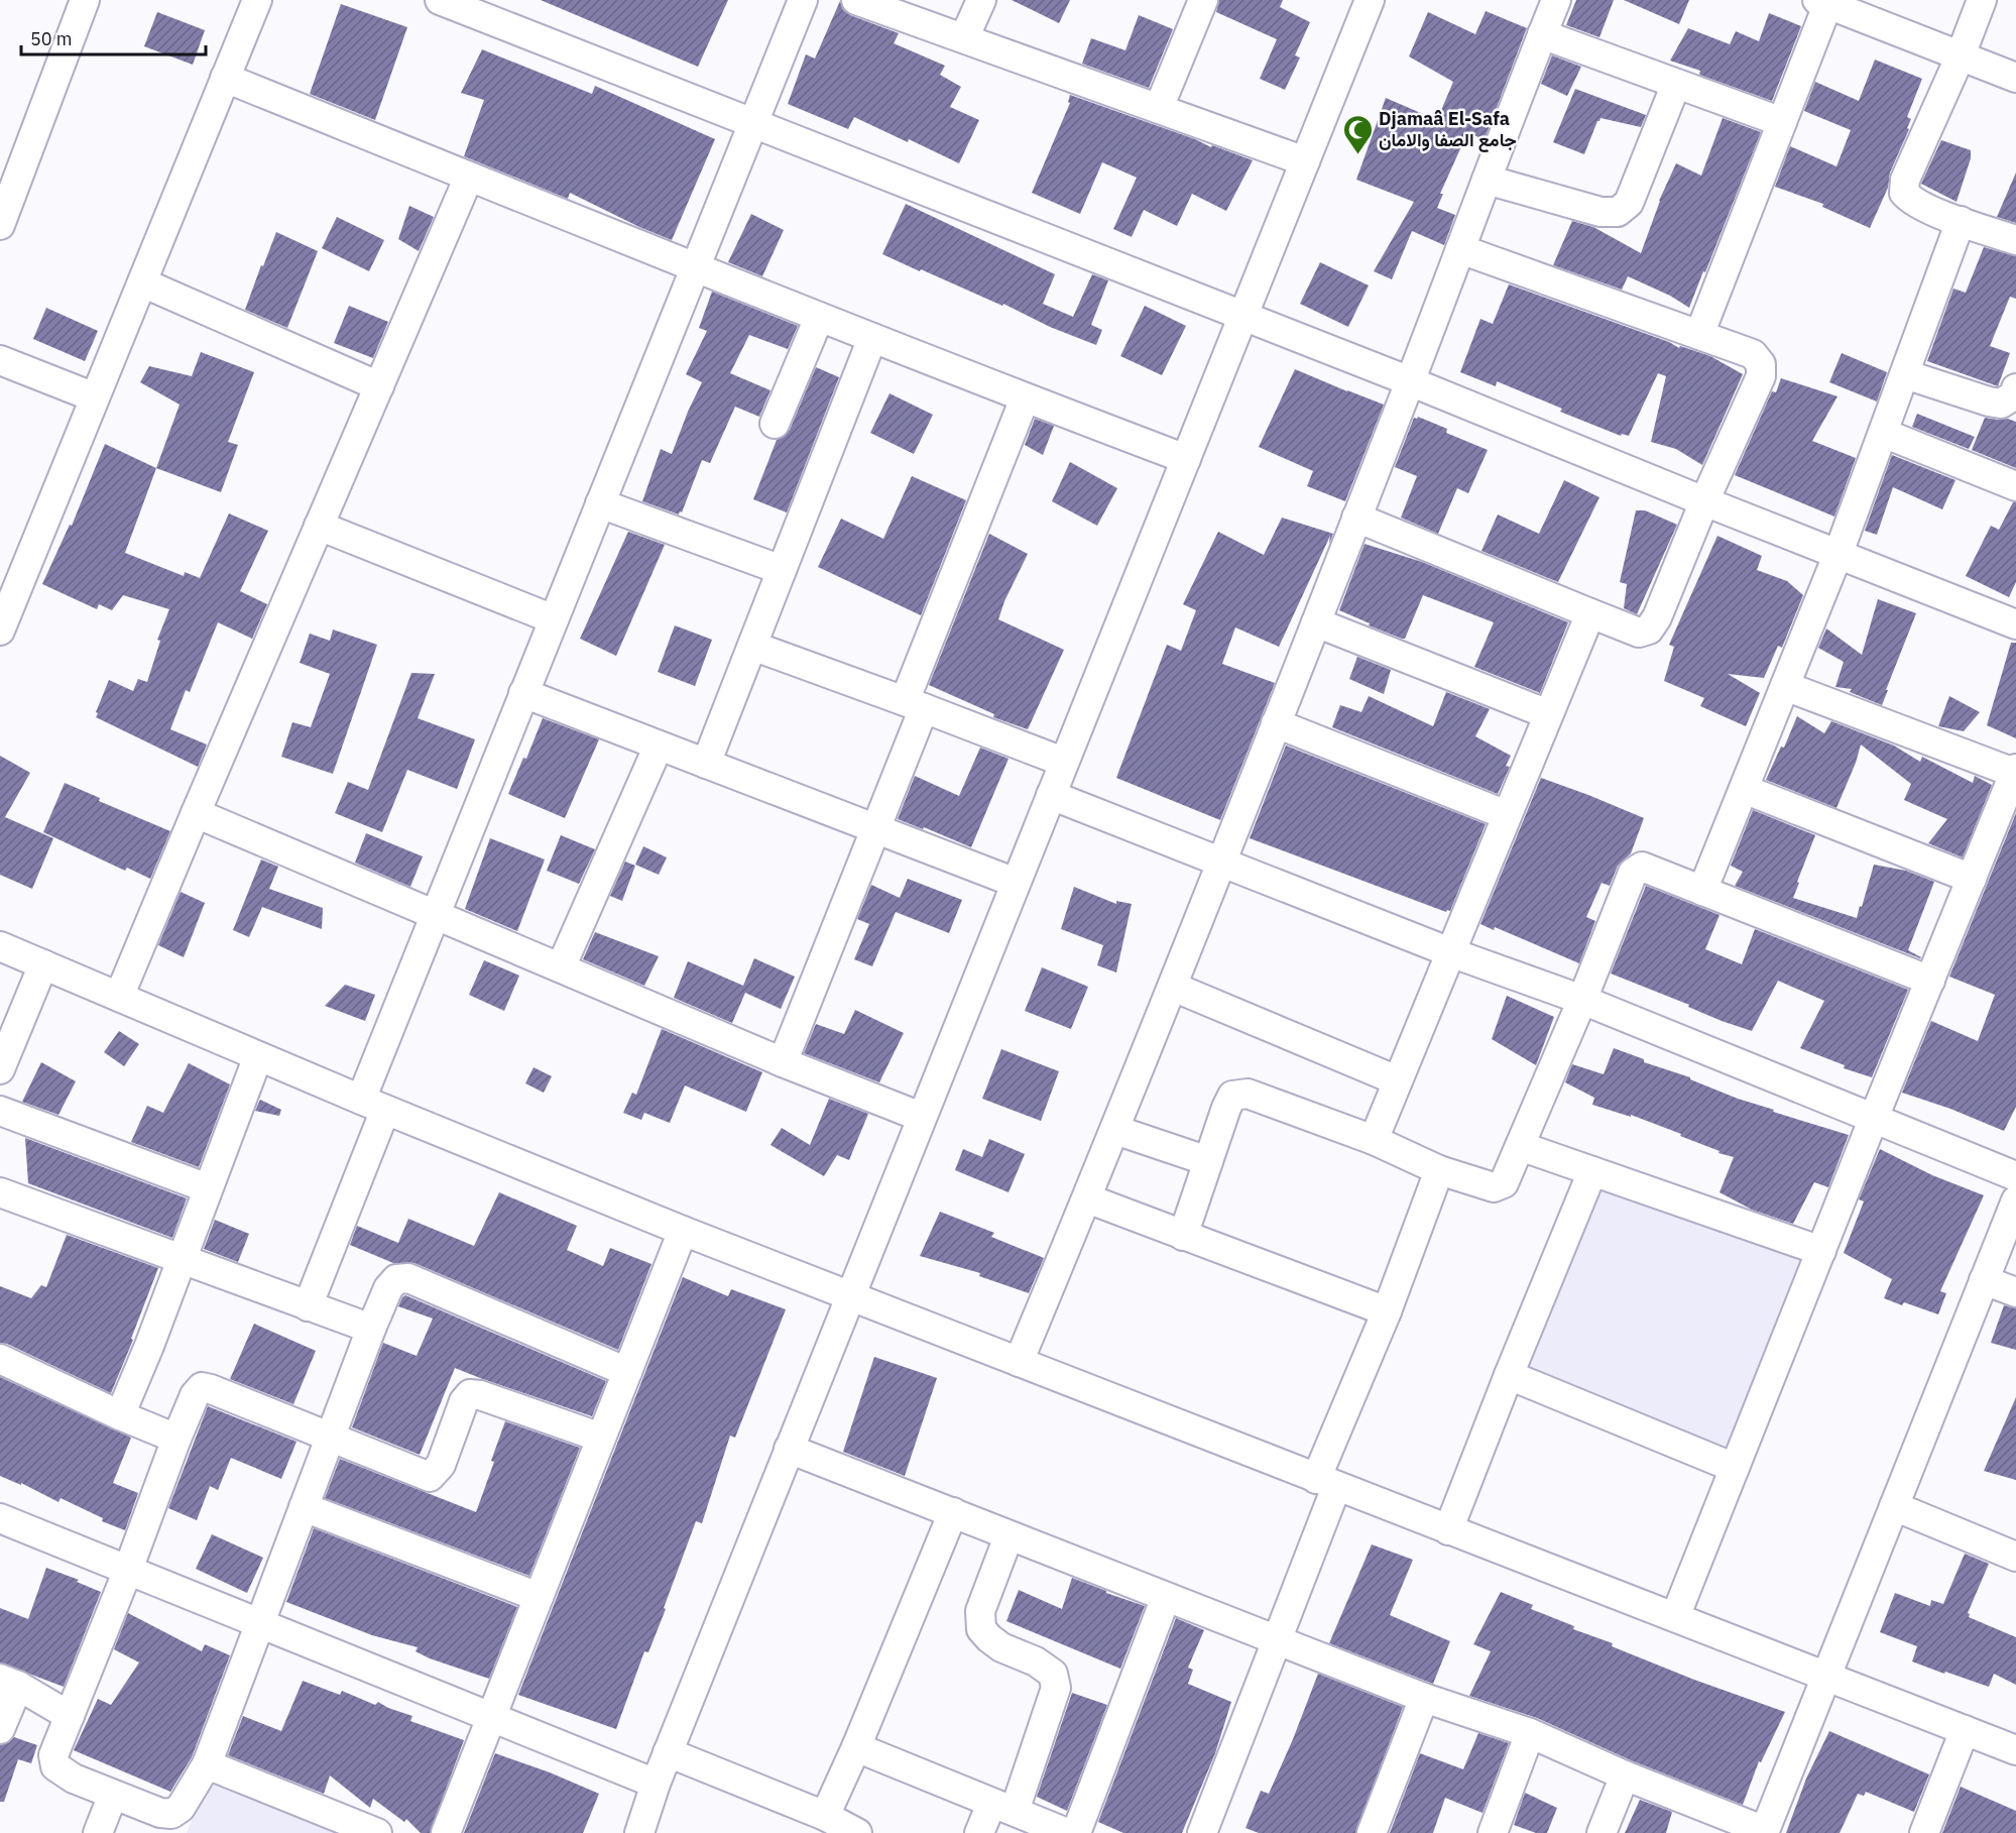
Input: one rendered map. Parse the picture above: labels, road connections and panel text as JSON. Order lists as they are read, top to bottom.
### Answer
{
  "places": {
    "mosque": ["Djamaâ El-Safa جامع الصفا والامان"]
  },
  "scale_bar": "50 m"
}
